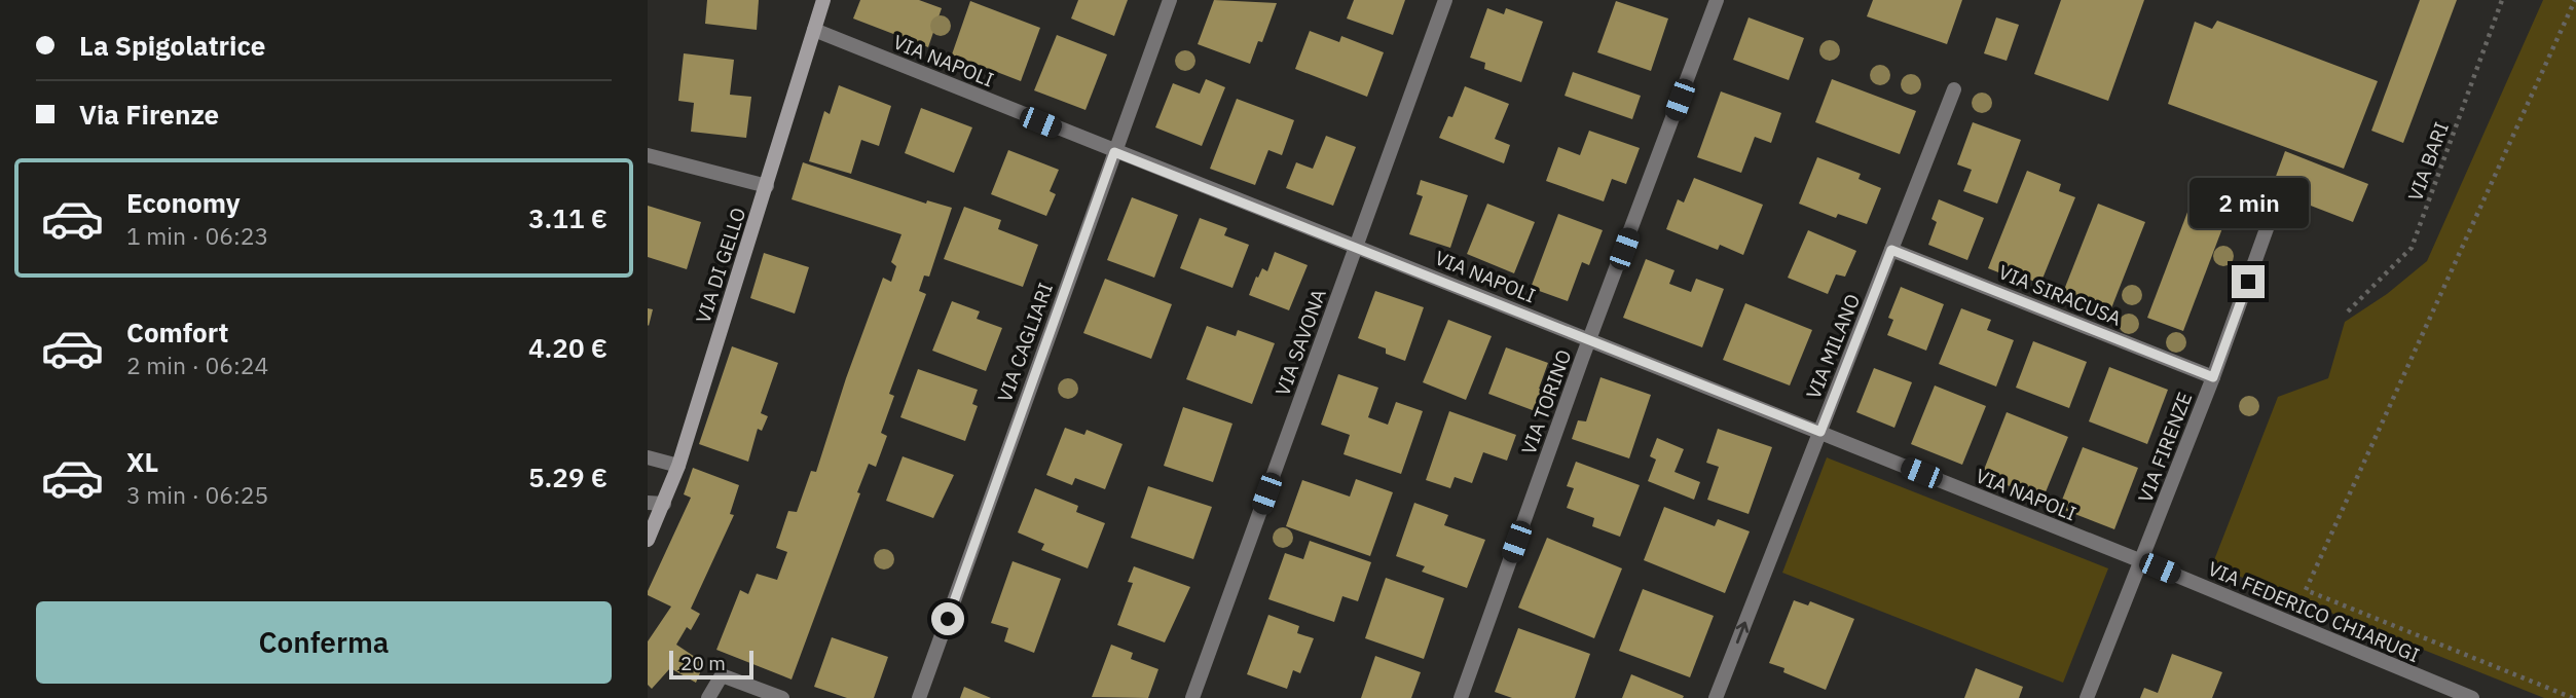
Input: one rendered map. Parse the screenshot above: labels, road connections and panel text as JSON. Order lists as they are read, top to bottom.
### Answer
{
  "streets": {
    "street": [
      "VIA NAPOLI",
      "VIA DI GELLO",
      "VIA SIRACUSA",
      "VIA CAGLIARI",
      "VIA SAVONA",
      "VIA MILANO",
      "VIA TORINO",
      "VIA FIRENZE",
      "VIA FEDERICO CHIARUGI"
    ],
    "path": ["VIA BARI"]
  },
  "crossings": [
    ["VIA NAPOLI", "VIA DI GELLO"],
    ["VIA NAPOLI", "VIA CAGLIARI"],
    ["VIA NAPOLI", "VIA SAVONA"],
    ["VIA NAPOLI", "VIA MILANO"],
    ["VIA NAPOLI", "VIA TORINO"],
    ["VIA NAPOLI", "VIA FIRENZE"],
    ["VIA NAPOLI", "VIA FEDERICO CHIARUGI"],
    ["VIA SIRACUSA", "VIA MILANO"],
    ["VIA SIRACUSA", "VIA FIRENZE"],
    ["VIA FIRENZE", "VIA FEDERICO CHIARUGI"]
  ],
  "one_way": ["VIA MILANO"],
  "scale_bar": "20 m",
  "page": {
    "banner": ["La Spigolatrice", "Via Firenze"],
    "list": [
      {
        "name": "Economy",
        "note": "1 min · 06:23",
        "value": "3.11 €"
      },
      {
        "name": "Comfort",
        "note": "2 min · 06:24",
        "value": "4.20 €"
      },
      {
        "name": "XL",
        "note": "3 min · 06:25",
        "value": "5.29 €"
      }
    ],
    "bubble": "2 min",
    "buttons": "Conferma",
    "scale": "20 m"
  }
}
